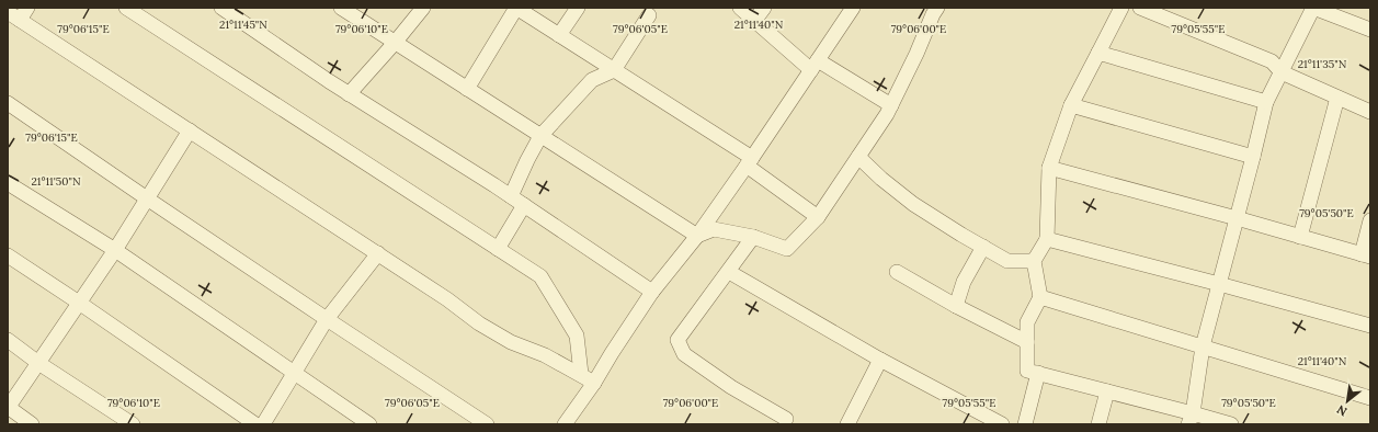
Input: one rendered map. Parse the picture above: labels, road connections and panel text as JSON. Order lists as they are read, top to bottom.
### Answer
{
  "north": "bottom left",
  "coordinates": [
    "21°11'45\"N",
    "21°11'40\"N",
    "79°06'15\"E",
    "79°06'10\"E",
    "79°06'05\"E",
    "79°06'00\"E",
    "79°05'55\"E",
    "21°11'35\"N",
    "21°11'50\"N",
    "79°05'50\"E"
  ]
}
